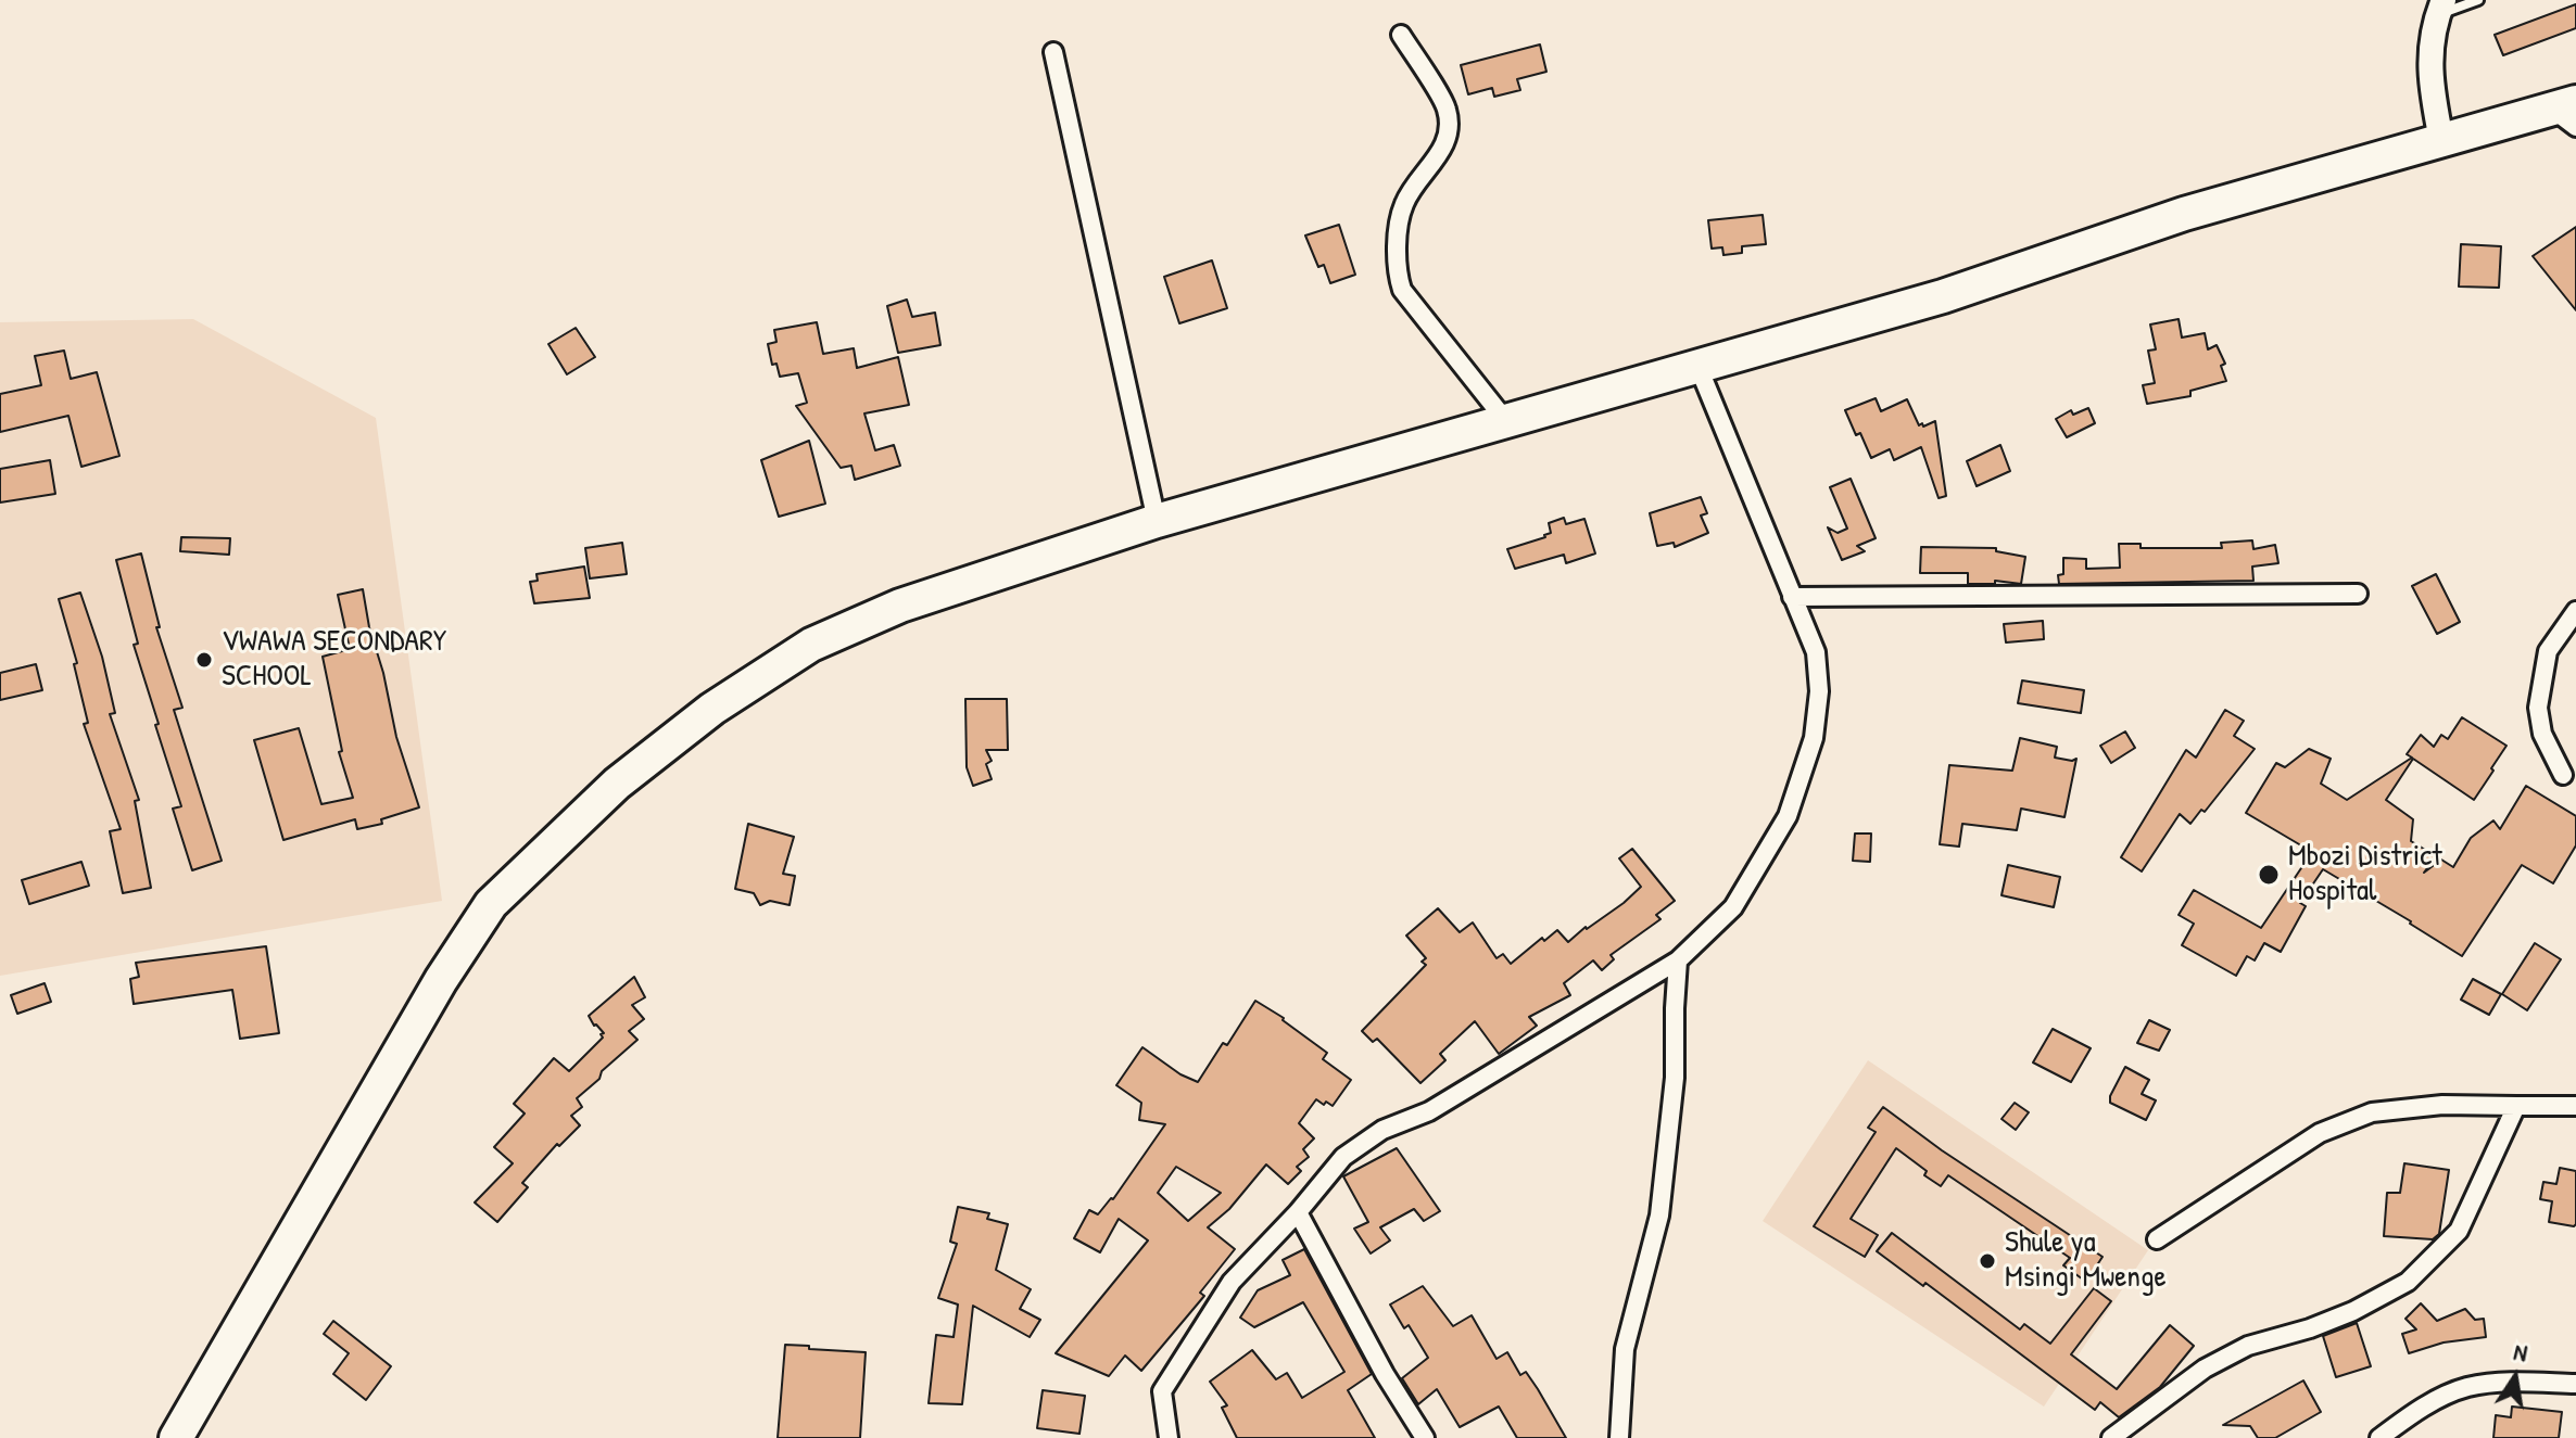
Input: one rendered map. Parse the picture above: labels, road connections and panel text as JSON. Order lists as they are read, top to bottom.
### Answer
{
  "places": ["VWAWA SECONDARY SCHOOL", "Mbozi District Hospital", "Shule ya Msingi Mwenge"],
  "north": "top"
}
